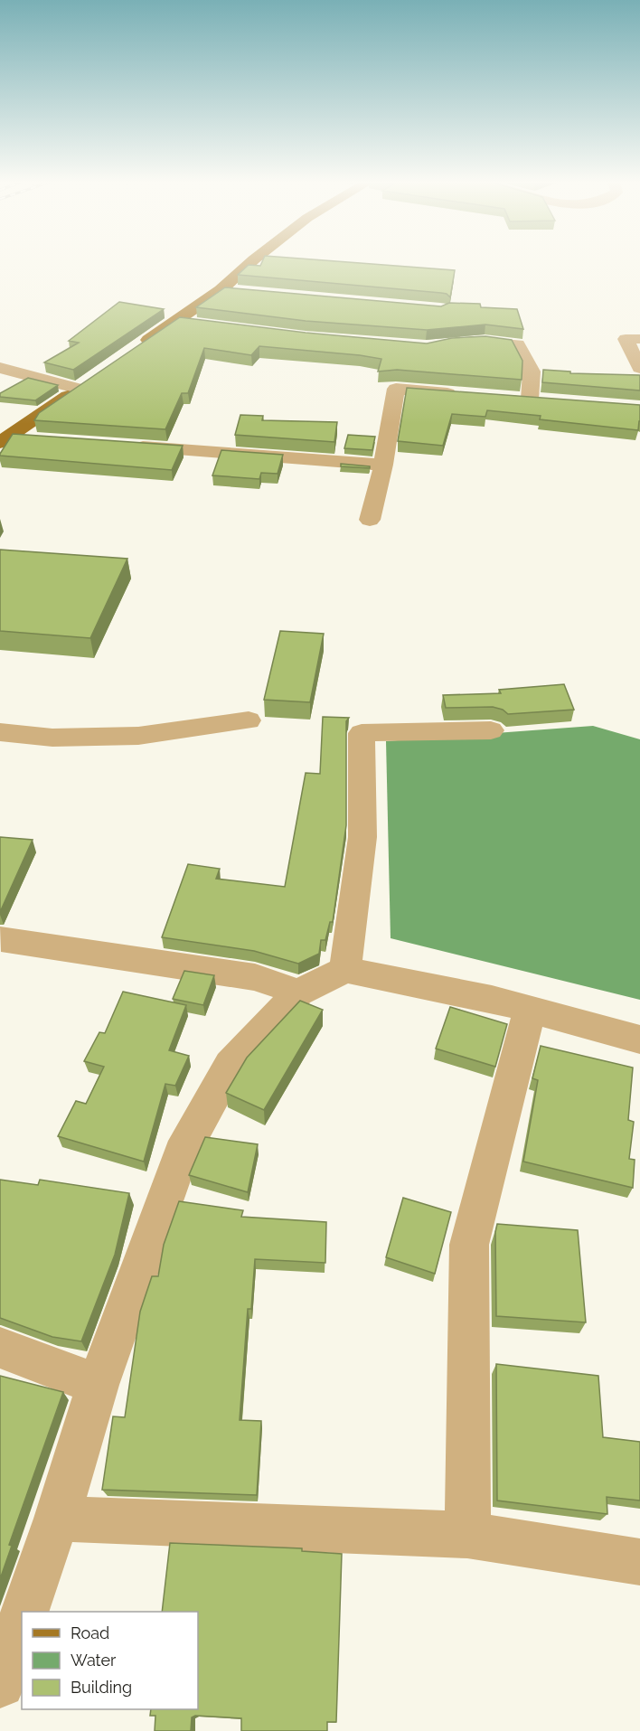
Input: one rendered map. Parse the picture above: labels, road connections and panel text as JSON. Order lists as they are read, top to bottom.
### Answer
{
  "legend": ["Road", "Water", "Building"]
}
